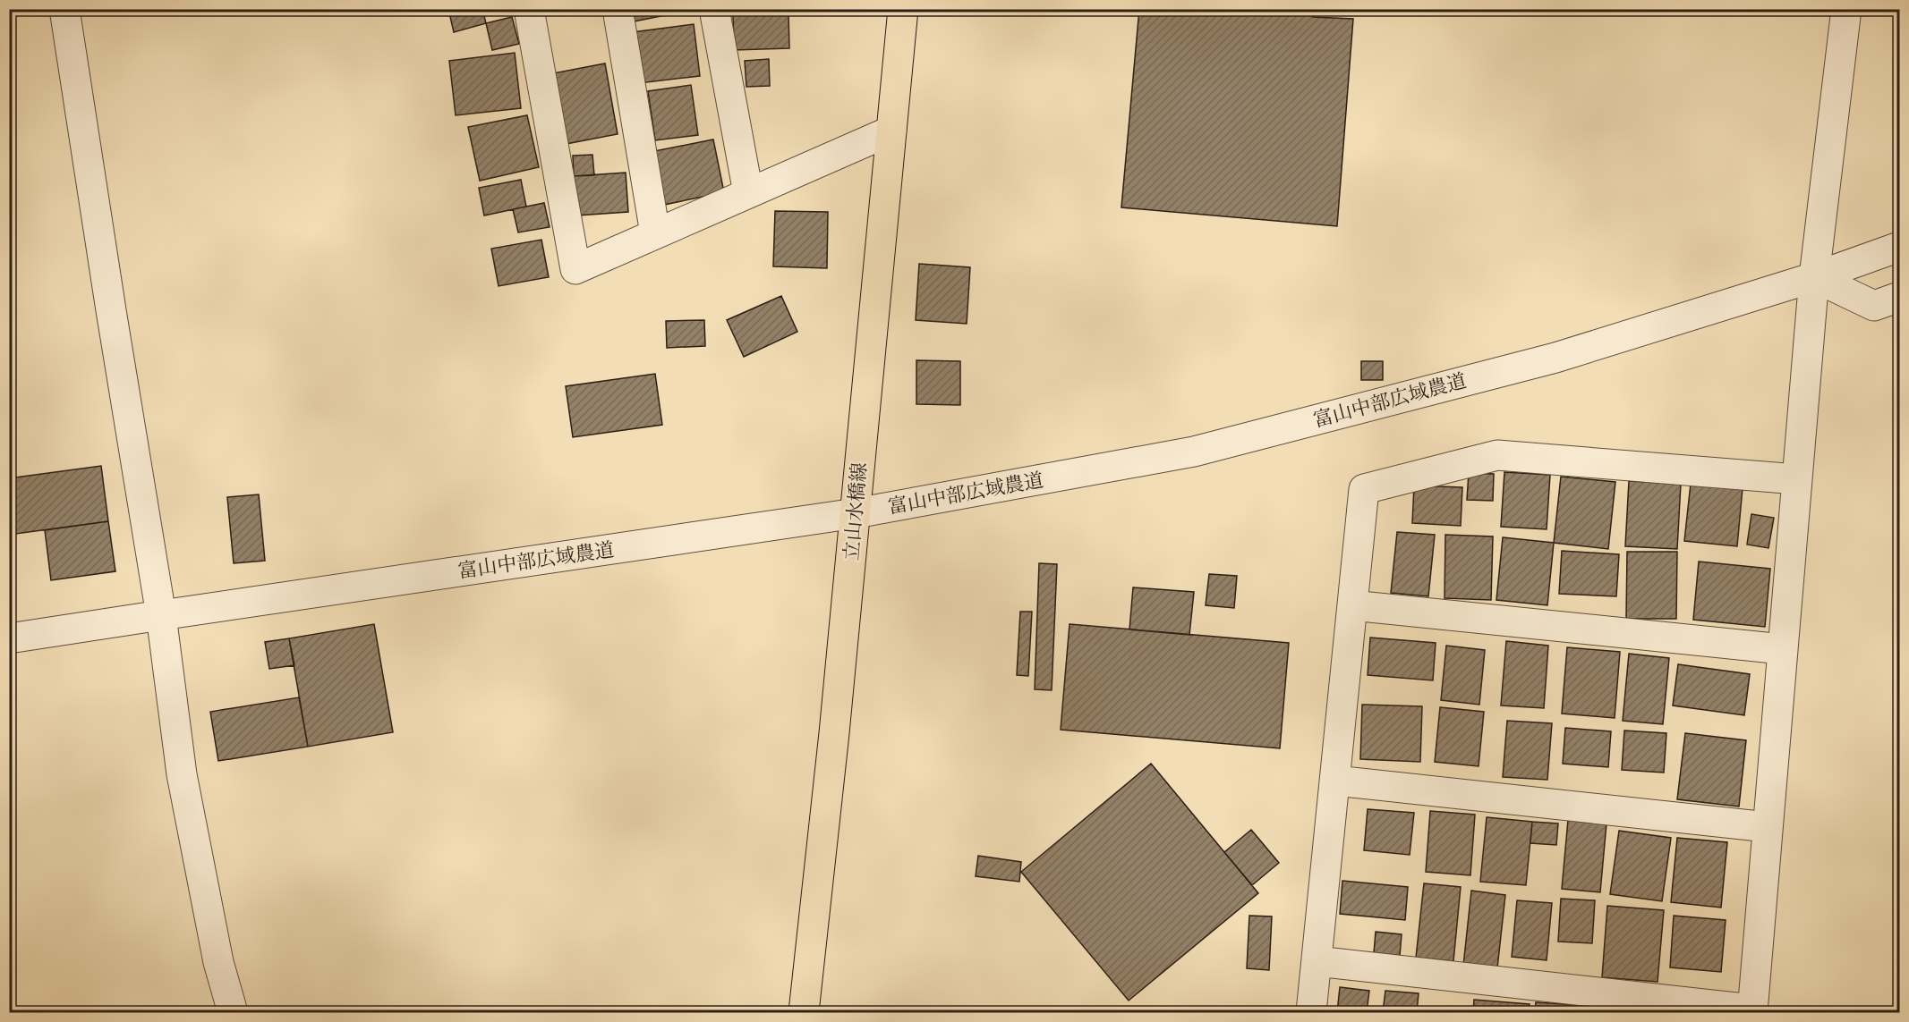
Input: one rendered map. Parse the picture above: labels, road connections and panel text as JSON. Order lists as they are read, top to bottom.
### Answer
{
  "streets": {
    "main road": ["立山水橋線"],
    "street": ["富山中部広域農道"]
  },
  "crossings": [
    ["富山中部広域農道", "立山水橋線"]
  ]
}
